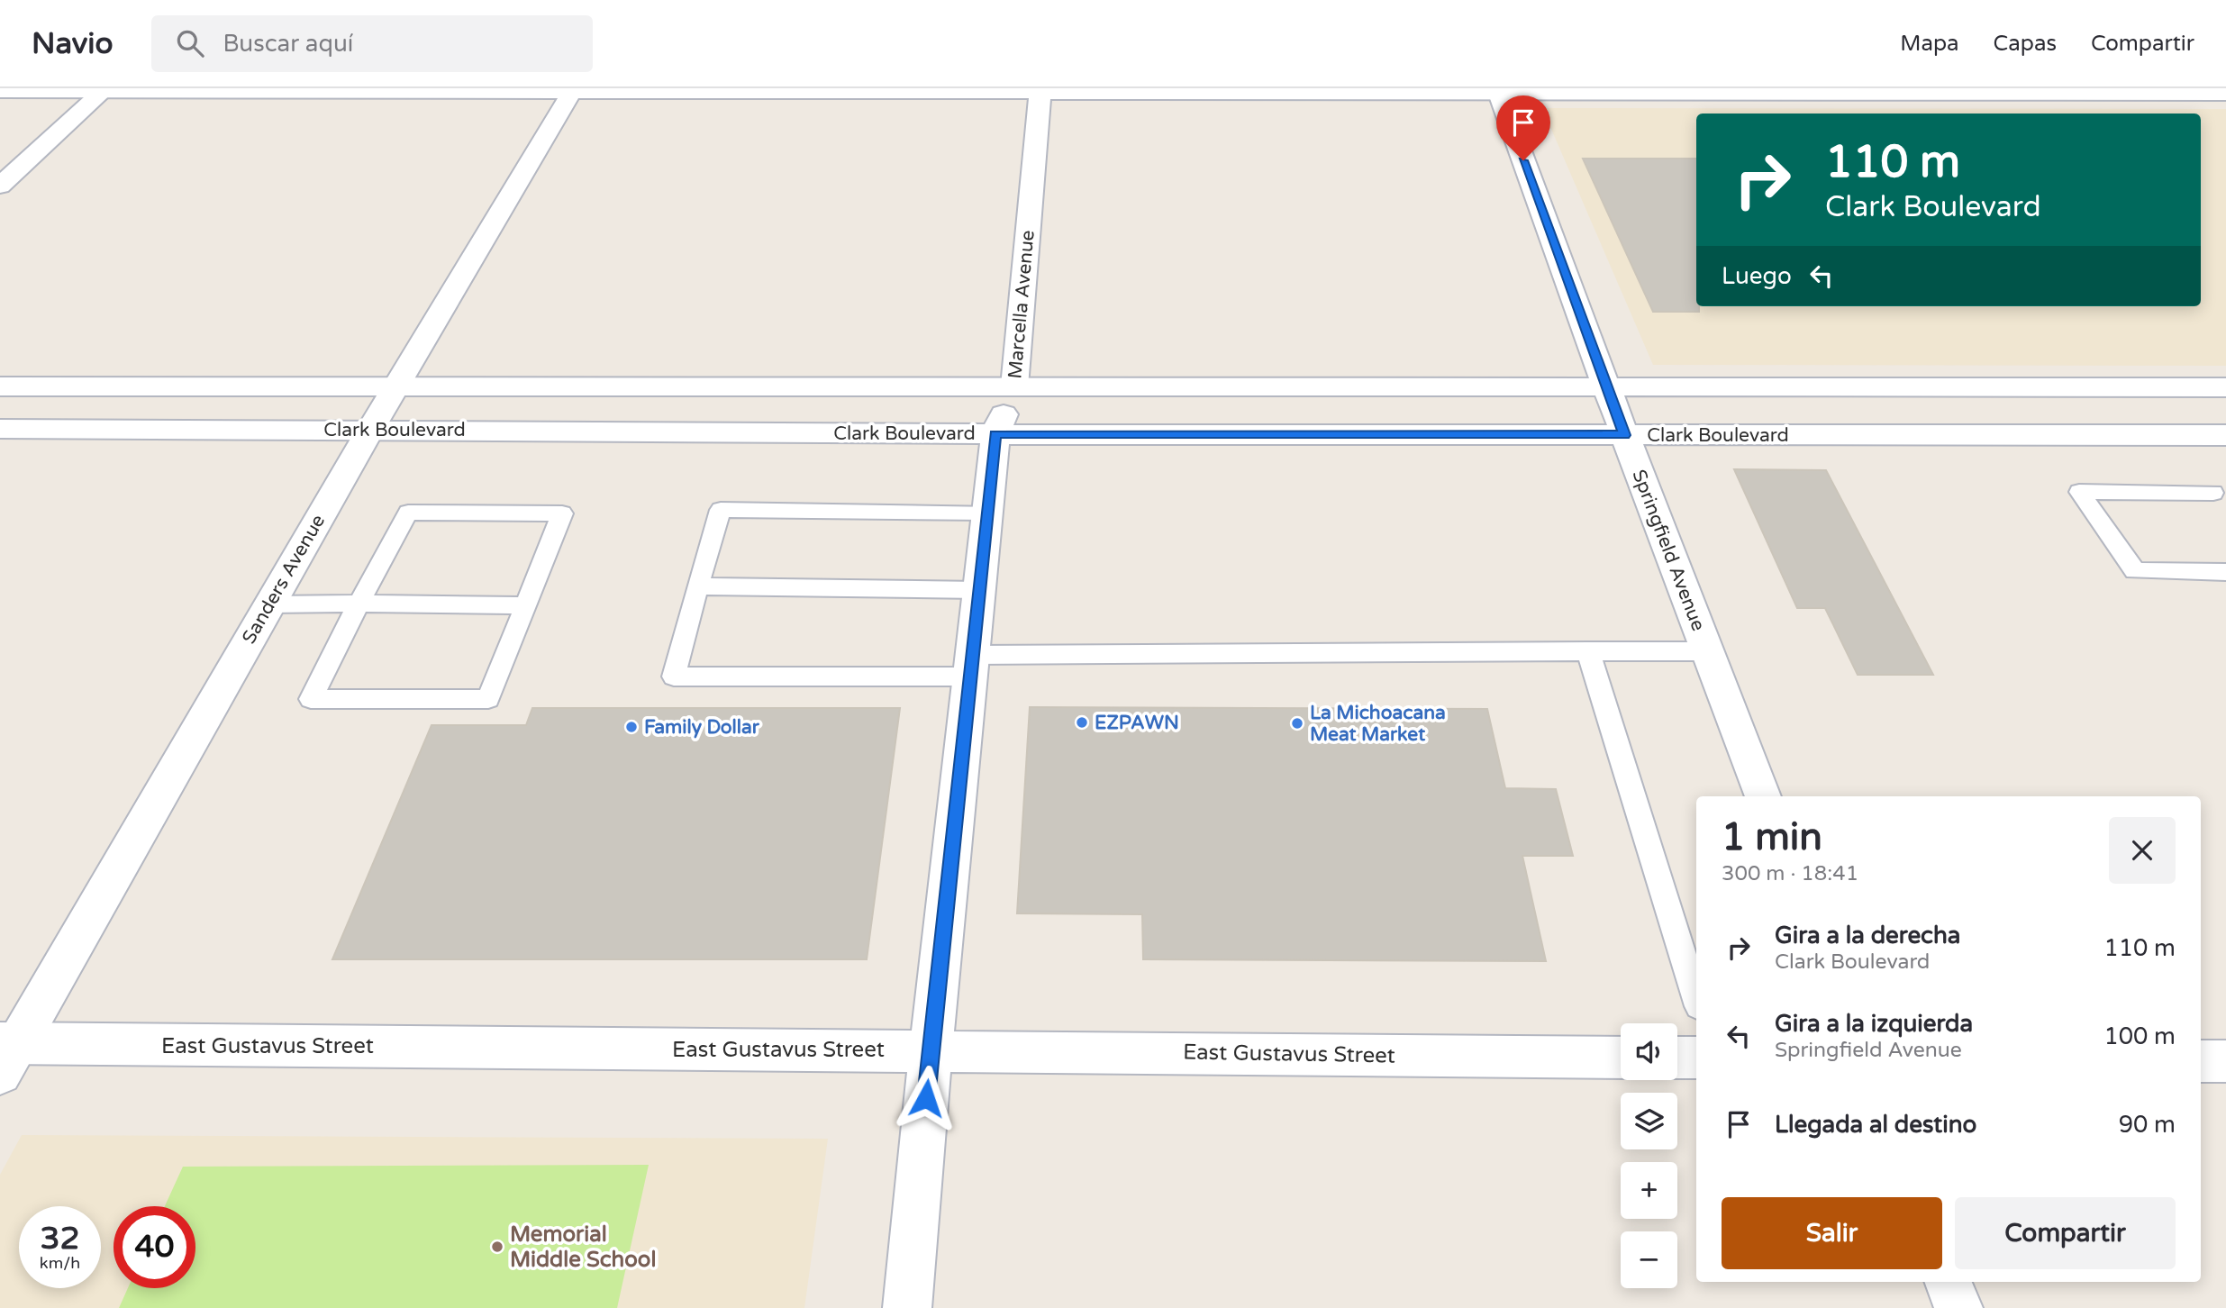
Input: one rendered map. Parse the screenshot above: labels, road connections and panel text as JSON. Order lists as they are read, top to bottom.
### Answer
{
  "streets": {
    "street": [
      "Marcella Avenue",
      "Clark Boulevard",
      "Springfield Avenue",
      "Sanders Avenue",
      "East Gustavus Street"
    ]
  },
  "crossings": [
    ["Marcella Avenue", "Clark Boulevard"],
    ["Marcella Avenue", "East Gustavus Street"],
    ["Clark Boulevard", "Springfield Avenue"],
    ["Clark Boulevard", "Sanders Avenue"],
    ["Sanders Avenue", "East Gustavus Street"]
  ],
  "places": [
    "EZPAWN",
    "La Michoacana Meat Market",
    "Family Dollar",
    "Memorial Middle School"
  ],
  "page": {
    "header": "Navio",
    "search": "Buscar aquí",
    "nav": ["Mapa", "Capas", "Compartir"],
    "turn": ["110 m", "Clark Boulevard"],
    "then": "Luego",
    "heading": ["1 min", "300 m · 18:41"],
    "list": [
      {
        "name": "Gira a la derecha",
        "note": "Clark Boulevard",
        "value": "110 m"
      },
      {
        "name": "Gira a la izquierda",
        "note": "Springfield Avenue",
        "value": "100 m"
      },
      {
        "name": "Llegada al destino",
        "value": "90 m"
      }
    ],
    "map_buttons": ["+", "−"],
    "buttons": ["Salir", "Compartir"],
    "speed": "32 km/h",
    "limit": "40"
  }
}
